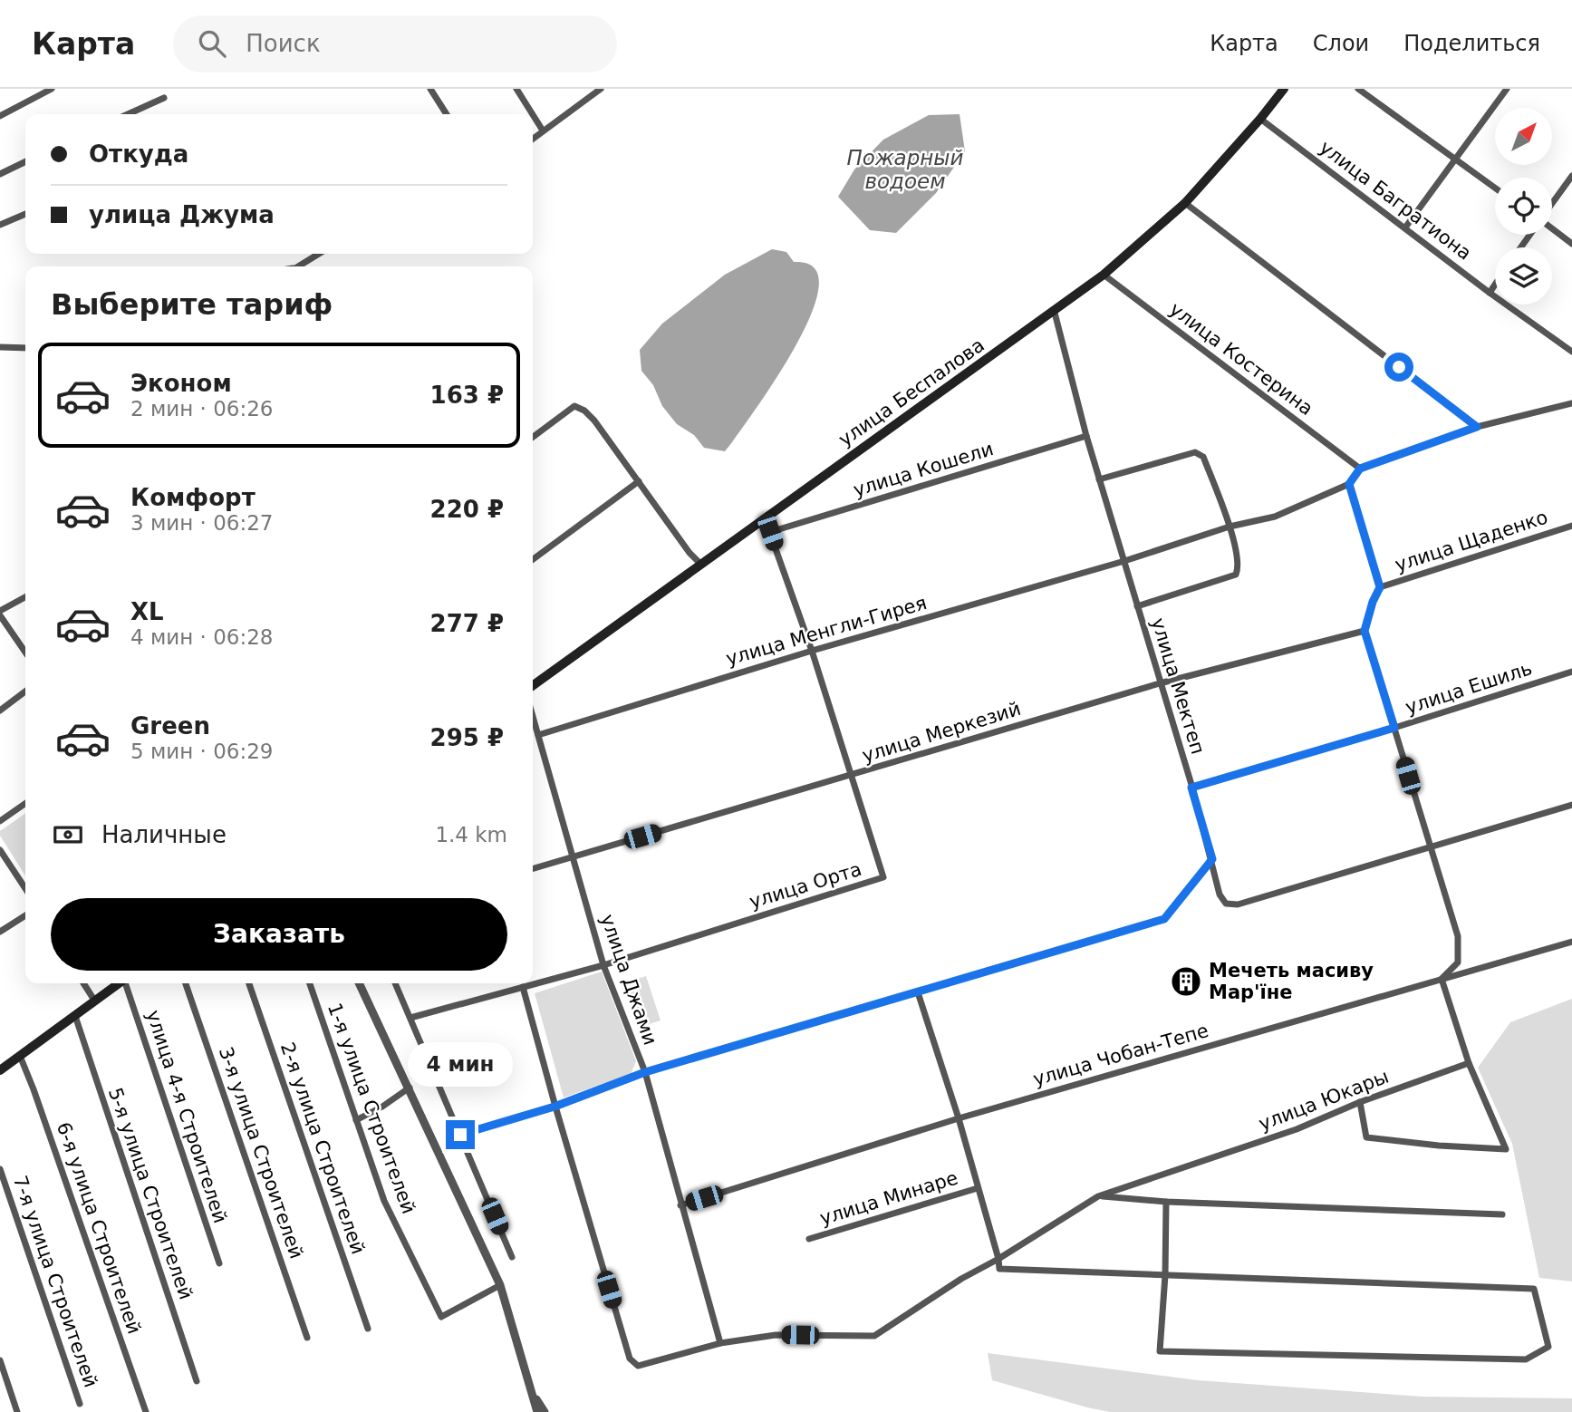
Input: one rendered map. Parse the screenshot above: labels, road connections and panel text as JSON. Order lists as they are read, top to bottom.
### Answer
{
  "streets": {
    "main road": ["улица Беспалова"],
    "street": [
      "улица Багратиона",
      "улица Костерина",
      "улица Кошели",
      "улица Щаденко",
      "улица Менгли-Гирея",
      "улица Мектеп",
      "улица Ешиль",
      "улица Меркезий",
      "улица Орта",
      "улица Джами",
      "улица Чобан-Тепе",
      "улица Юкары",
      "1-я улица Строителей",
      "улица 4-я Строителей",
      "2-я улица Строителей",
      "3-я улица Строителей",
      "5-я улица Строителей",
      "улица Минаре",
      "6-я улица Строителей",
      "7-я улица Строителей"
    ]
  },
  "crossings": [
    ["улица Багратиона", "улица Беспалова"],
    ["улица Костерина", "улица Беспалова"],
    ["улица Беспалова", "улица Мектеп"],
    ["улица Беспалова", "улица Орта"],
    ["улица Кошели", "улица Мектеп"],
    ["улица Кошели", "улица Орта"],
    ["улица Менгли-Гирея", "улица Мектеп"],
    ["улица Менгли-Гирея", "улица Орта"],
    ["улица Менгли-Гирея", "улица Джами"],
    ["улица Мектеп", "улица Ешиль"],
    ["улица Мектеп", "улица Меркезий"],
    ["улица Меркезий", "улица Орта"],
    ["улица Меркезий", "улица Джами"],
    ["улица Орта", "улица Джами"],
    ["улица Джами", "улица Чобан-Тепе"],
    ["улица Джами", "улица Юкары"]
  ],
  "water": ["Пожарный водоем"],
  "places": {
    "building": ["Мечеть масиву Мар'їне"]
  },
  "north": "top right",
  "page": {
    "header": "Карта",
    "search": "Поиск",
    "nav": ["Карта", "Слои", "Поделиться"],
    "banner": ["Откуда", "улица Джума"],
    "heading": "Выберите тариф",
    "list": [
      {
        "name": "Эконом",
        "note": "2 мин · 06:26",
        "value": "163 ₽"
      },
      {
        "name": "Комфорт",
        "note": "3 мин · 06:27",
        "value": "220 ₽"
      },
      {
        "name": "XL",
        "note": "4 мин · 06:28",
        "value": "277 ₽"
      },
      {
        "name": "Green",
        "note": "5 мин · 06:29",
        "value": "295 ₽"
      }
    ],
    "pay": ["Наличные", "1.4 km"],
    "buttons": "Заказать",
    "bubble": "4 мин"
  }
}
